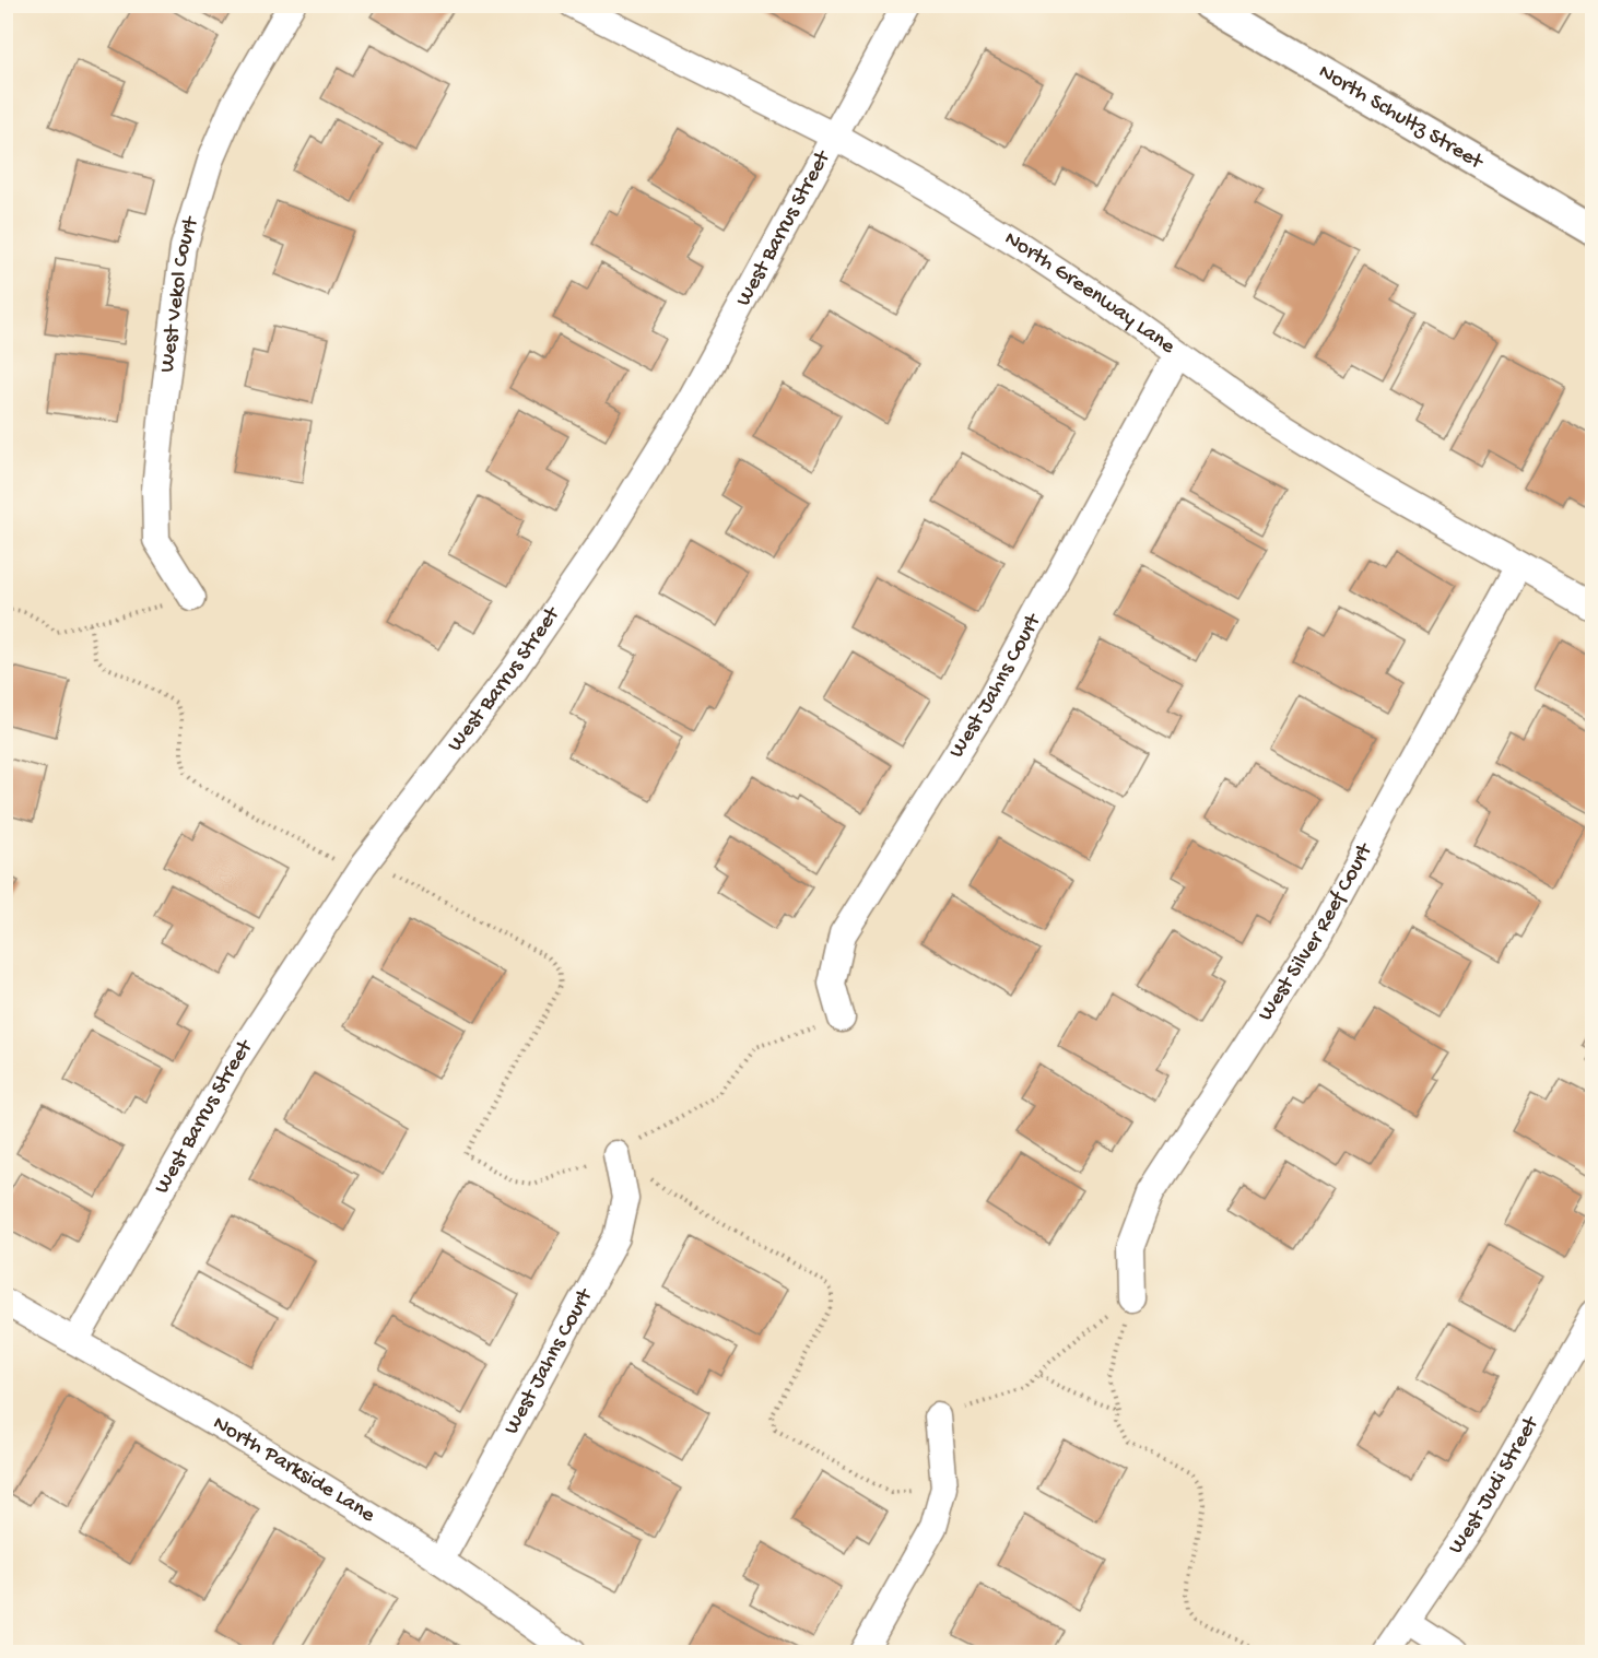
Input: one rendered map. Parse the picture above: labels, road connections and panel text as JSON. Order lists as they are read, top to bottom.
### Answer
{
  "streets": {
    "street": [
      "North Schultz Street",
      "West Barrus Street",
      "North Greenway Lane",
      "West Vekol Court",
      "West Jahns Court",
      "West Silver Reef Court",
      "North Parkside Lane",
      "West Judi Street"
    ]
  },
  "crossings": [
    ["West Barrus Street", "North Greenway Lane"],
    ["West Barrus Street", "North Parkside Lane"],
    ["North Greenway Lane", "West Jahns Court"],
    ["North Greenway Lane", "West Silver Reef Court"],
    ["West Jahns Court", "North Parkside Lane"]
  ]
}
